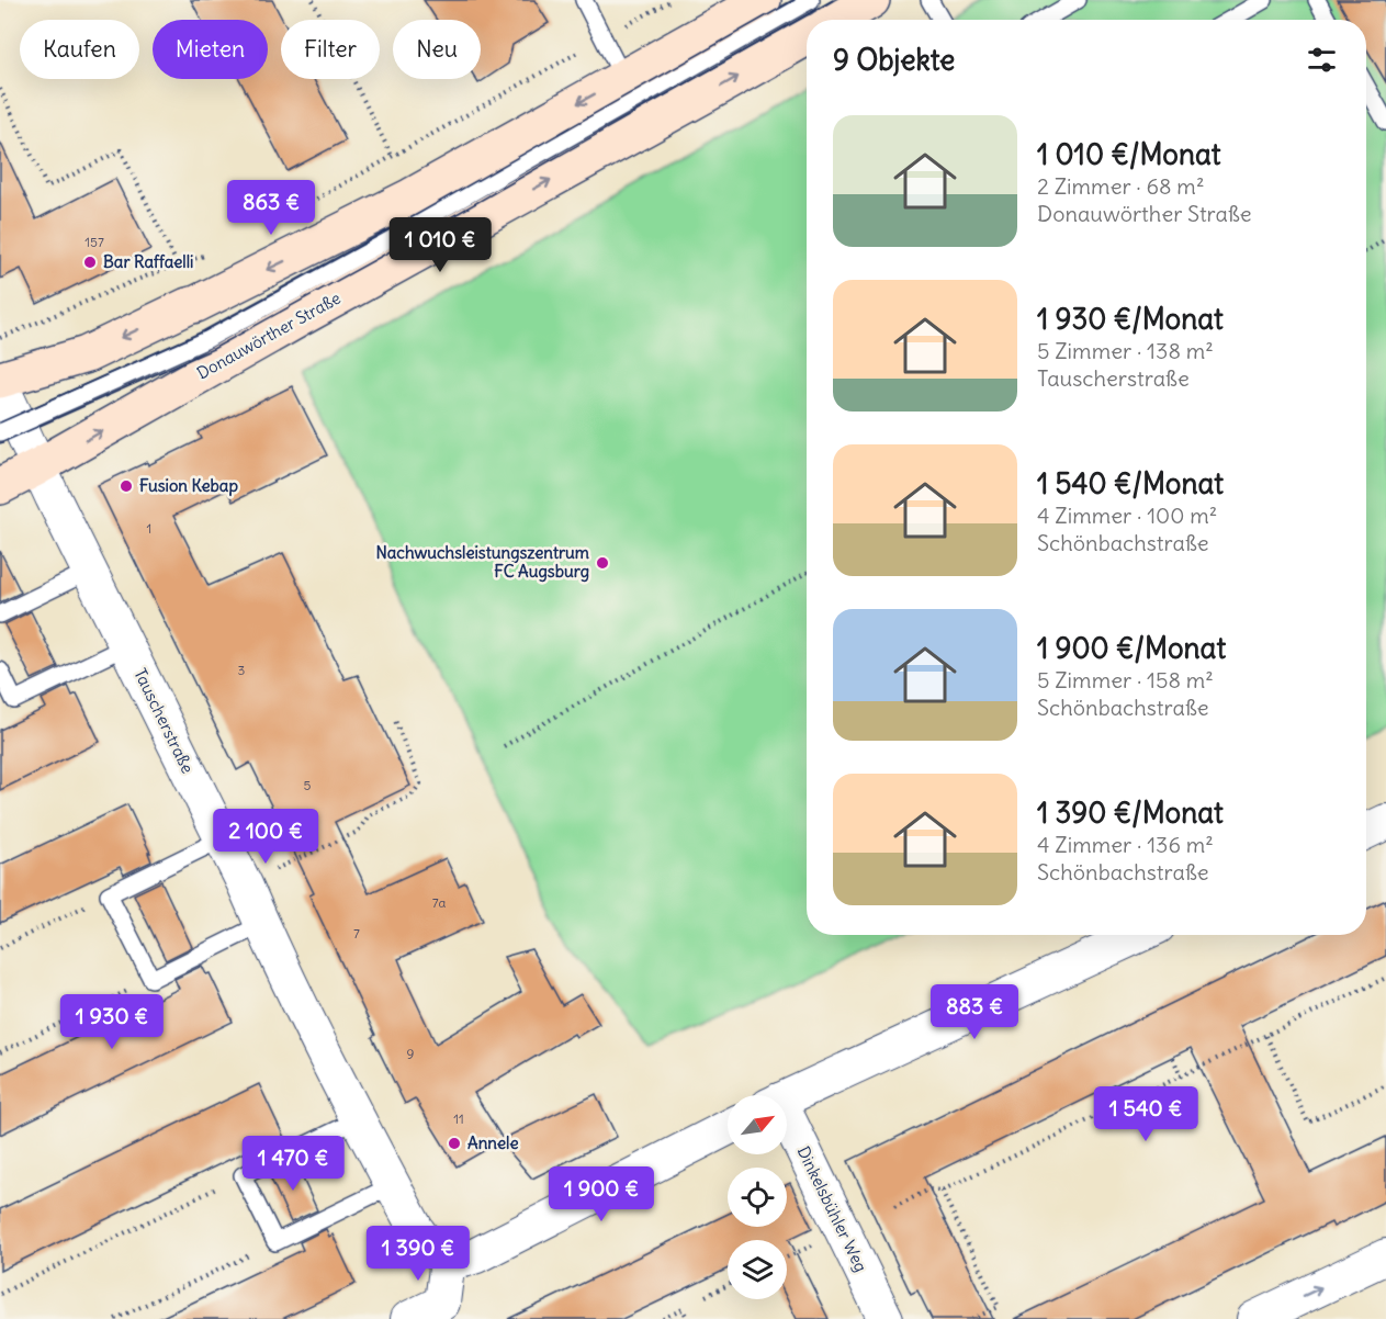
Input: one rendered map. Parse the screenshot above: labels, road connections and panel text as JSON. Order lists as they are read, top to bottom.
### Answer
{
  "streets": {
    "main road": ["Donauwörther Straße"],
    "street": ["Tauscherstraße", "Dinkelsbühler Weg"]
  },
  "crossings": [
    ["Donauwörther Straße", "Tauscherstraße"]
  ],
  "places": [
    "Bar Raffaelli",
    "Fusion Kebap",
    "Nachwuchsleistungszentrum FC Augsburg",
    "Annele"
  ],
  "house_numbers": [
    "157",
    "1",
    "3",
    "5",
    "7a",
    "7",
    "9",
    "11"
  ],
  "north": "top right",
  "page": {
    "chip": [
      "Kaufen",
      "Mieten",
      "Filter",
      "Neu"
    ],
    "heading": "9 Objekte",
    "list": [
      {
        "name": "1 010 €/Monat",
        "note": "2 Zimmer · 68 m² · Donauwörther Straße"
      },
      {
        "name": "1 930 €/Monat",
        "note": "5 Zimmer · 138 m² · Tauscherstraße"
      },
      {
        "name": "1 540 €/Monat",
        "note": "4 Zimmer · 100 m² · Schönbachstraße"
      },
      {
        "name": "1 900 €/Monat",
        "note": "5 Zimmer · 158 m² · Schönbachstraße"
      },
      {
        "name": "1 390 €/Monat",
        "note": "4 Zimmer · 136 m² · Schönbachstraße"
      }
    ],
    "price": [
      "863 €",
      "1 010 €",
      "2 100 €",
      "883 €",
      "1 930 €",
      "1 540 €",
      "1 470 €",
      "1 900 €",
      "1 390 €"
    ]
  }
}
